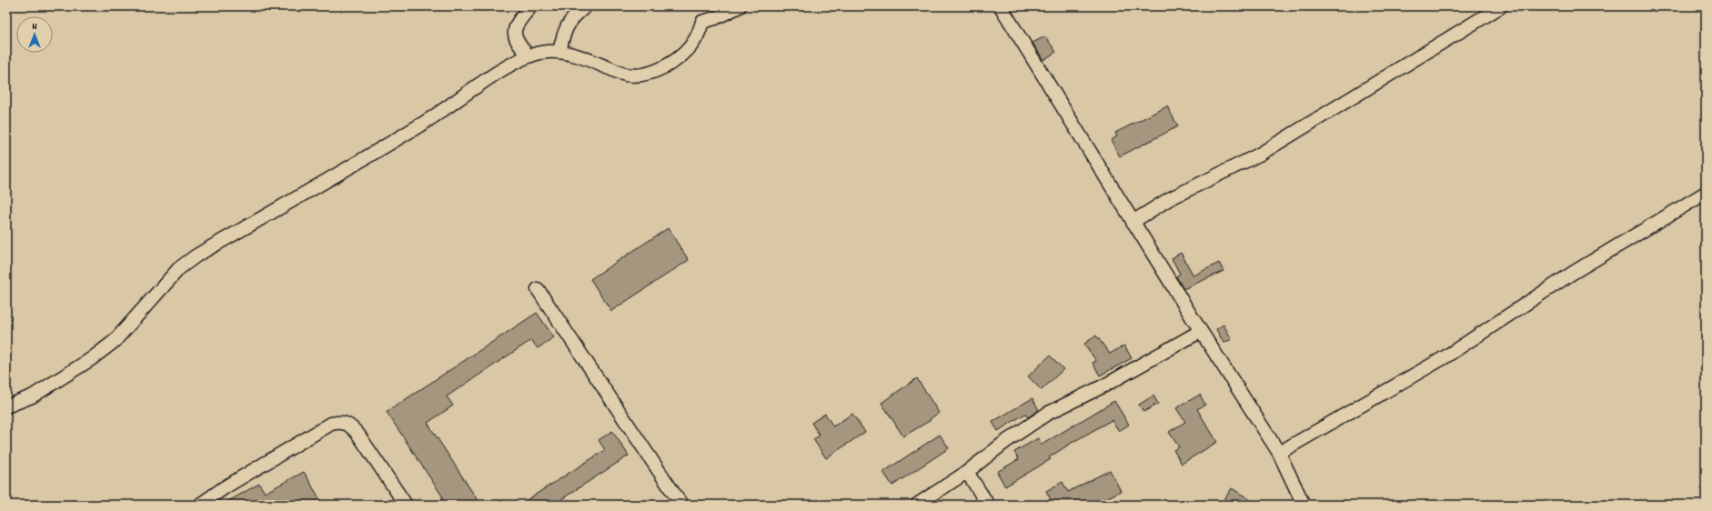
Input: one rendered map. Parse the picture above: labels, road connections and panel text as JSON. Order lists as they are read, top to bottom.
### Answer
{
  "north": "top"
}
